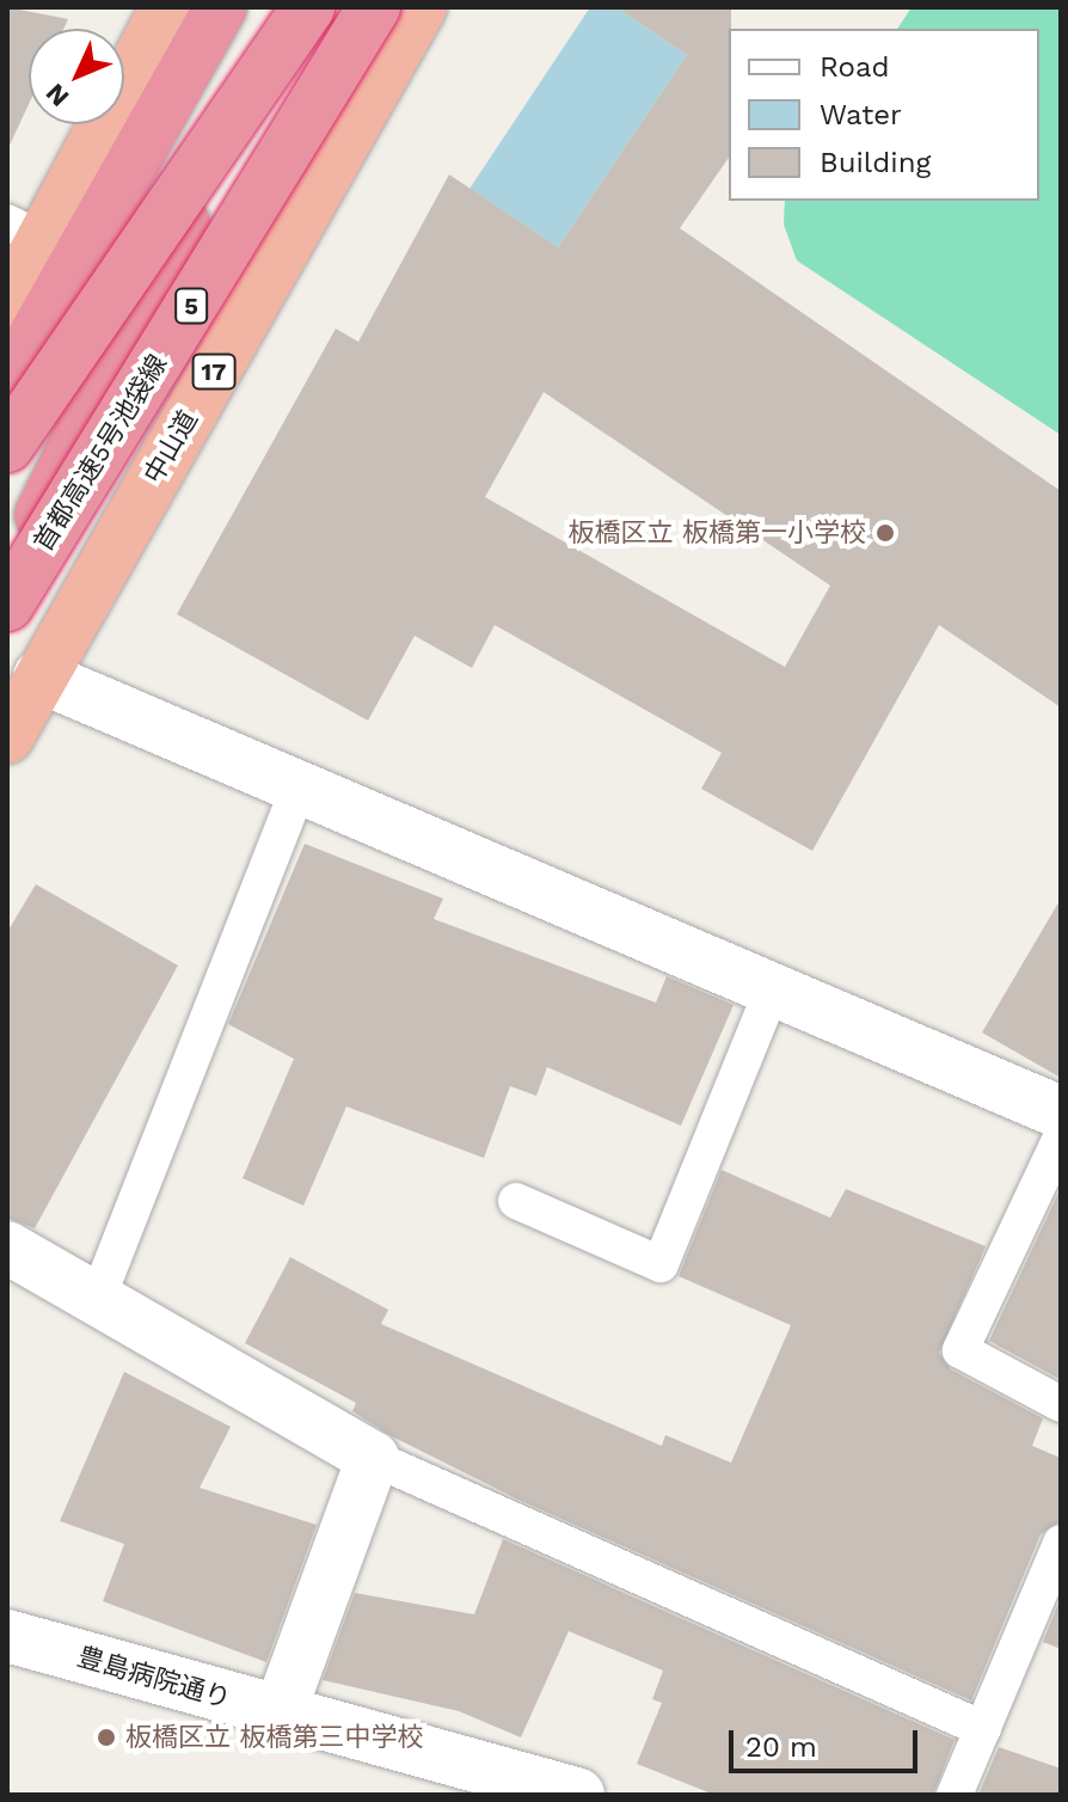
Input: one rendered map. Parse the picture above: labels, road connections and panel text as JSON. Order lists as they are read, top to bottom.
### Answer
{
  "streets": {
    "highway": [
      "5",
      "17",
      "中山道",
      "首都高速5号池袋線"
    ],
    "street": ["豊島病院通り"]
  },
  "places": ["板橋区立 板橋第一小学校", "板橋区立 板橋第三中学校"],
  "legend": ["Road", "Water", "Building"],
  "scale_bar": "20 m",
  "north": "bottom left"
}
